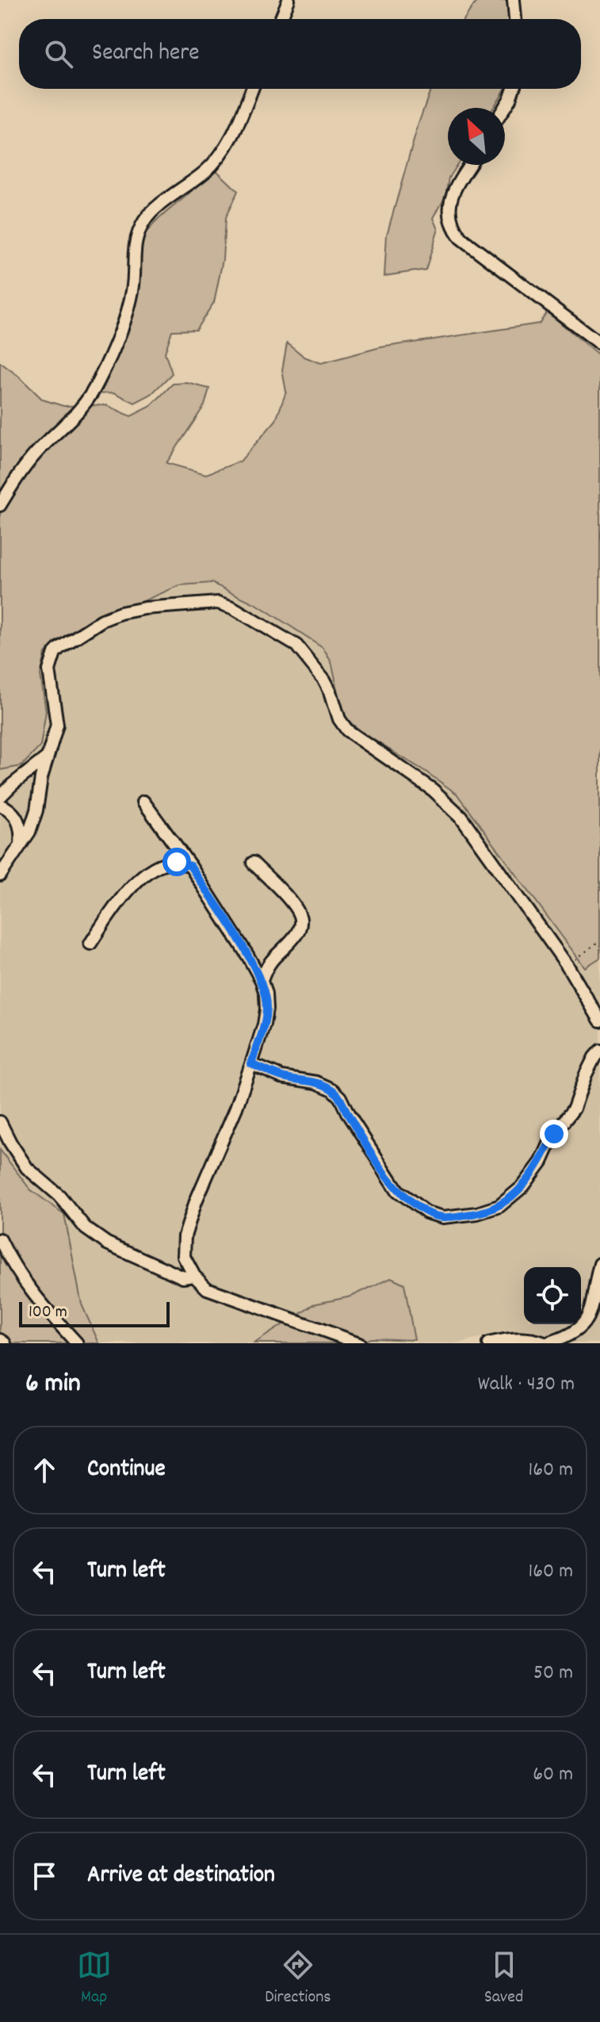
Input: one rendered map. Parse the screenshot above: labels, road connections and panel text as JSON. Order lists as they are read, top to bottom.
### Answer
{
  "scale_bar": "100 m",
  "north": "top left",
  "page": {
    "search": "Search here",
    "scale": "100 m",
    "heading": ["6 min", "Walk · 430 m"],
    "list": [
      ["Continue", "160 m"],
      ["Turn left", "160 m"],
      ["Turn left", "50 m"],
      ["Turn left", "60 m"],
      "Arrive at destination"
    ],
    "nav": ["Map", "Directions", "Saved"]
  }
}
